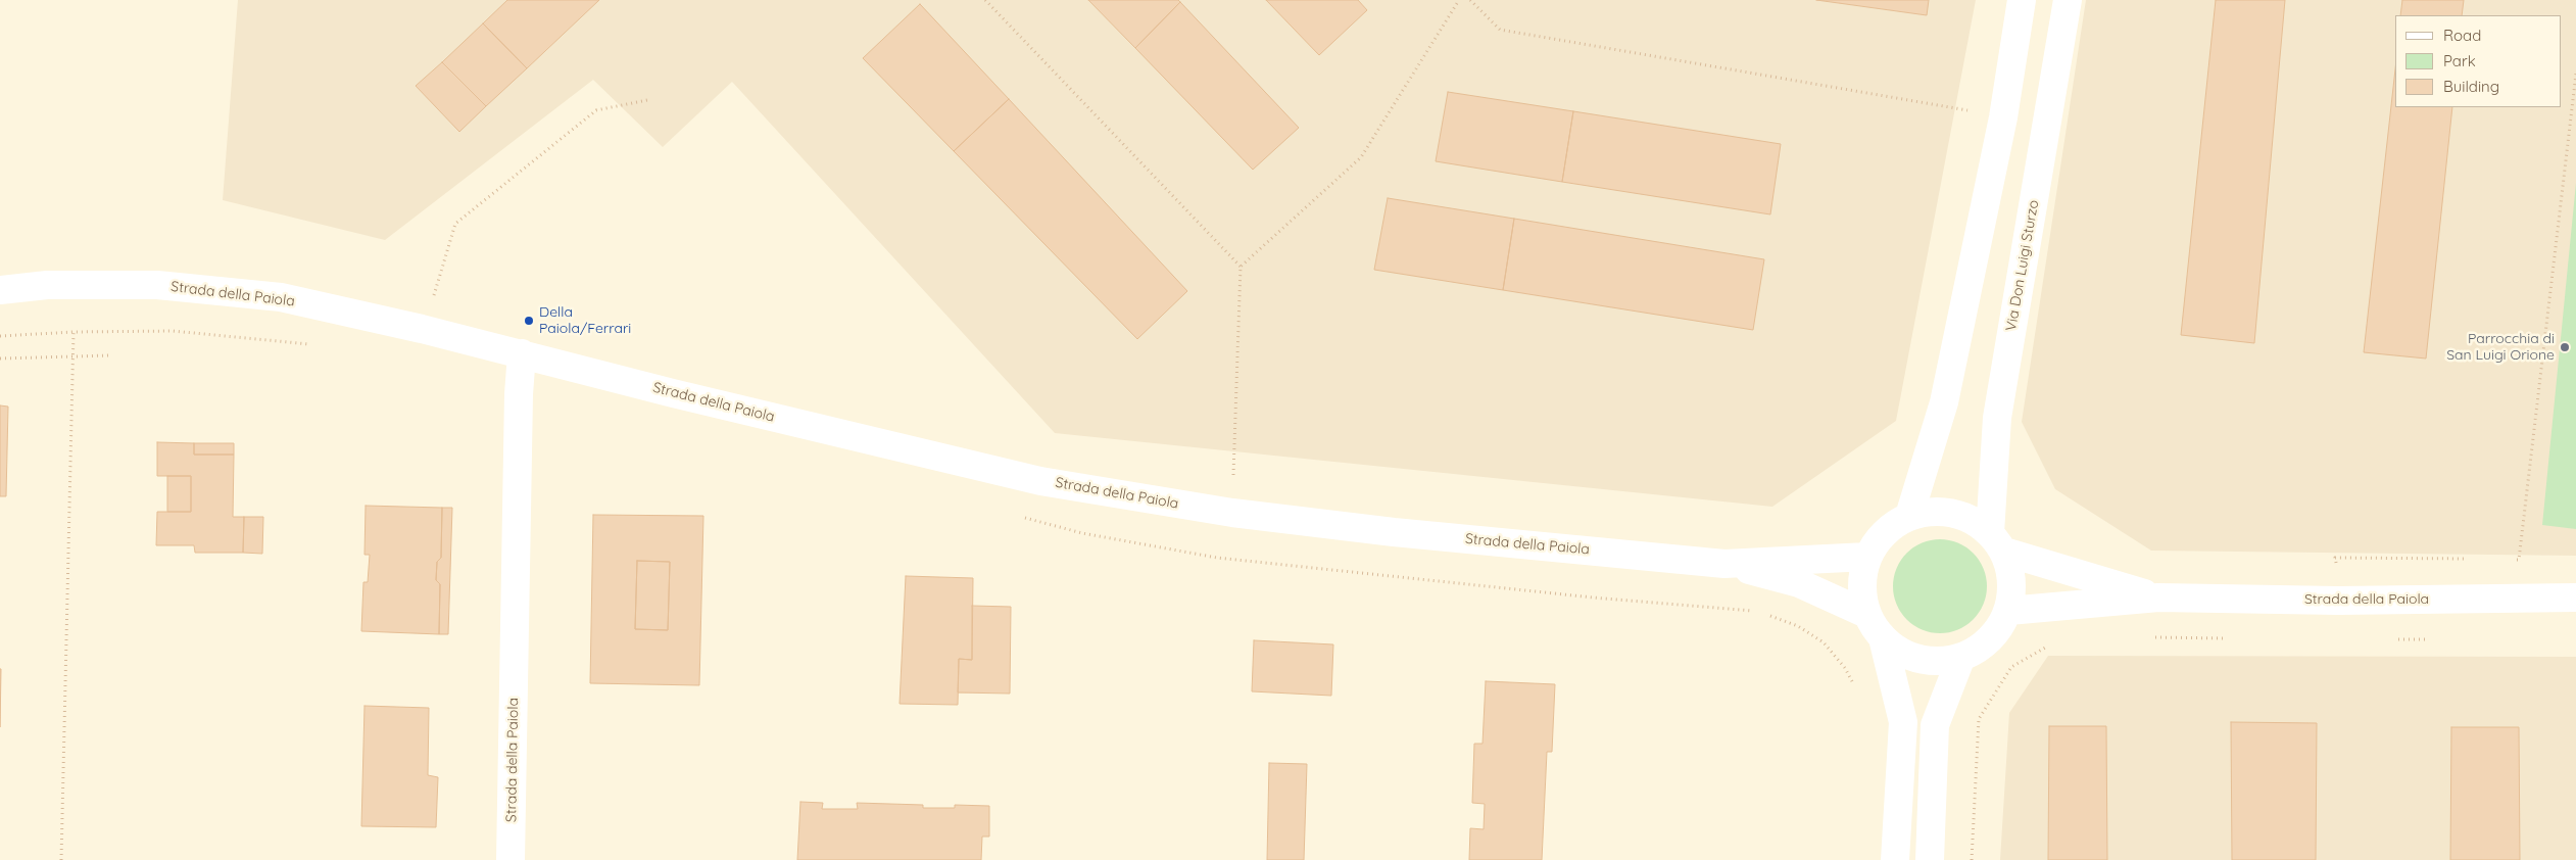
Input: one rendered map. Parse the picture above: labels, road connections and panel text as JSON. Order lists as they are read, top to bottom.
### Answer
{
  "streets": {
    "street": ["Via Don Luigi Sturzo", "Strada della Paiola"]
  },
  "crossings": [
    ["Via Don Luigi Sturzo", "Strada della Paiola"]
  ],
  "places": ["Della Paiola/Ferrari", "Parrocchia di San Luigi Orione"],
  "legend": ["Road", "Park", "Building"]
}
